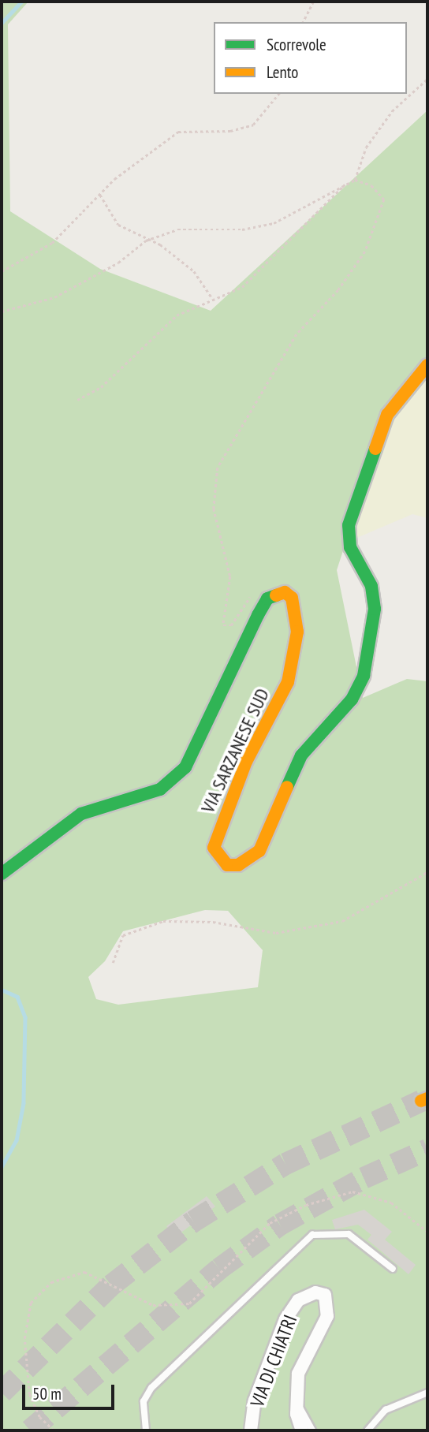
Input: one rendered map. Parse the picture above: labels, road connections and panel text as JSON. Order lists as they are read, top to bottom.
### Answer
{
  "streets": {
    "main road": ["VIA SARZANESE SUD"],
    "street": ["VIA DI CHIATRI"]
  },
  "legend": ["Scorrevole", "Lento"],
  "scale_bar": "50 m"
}
